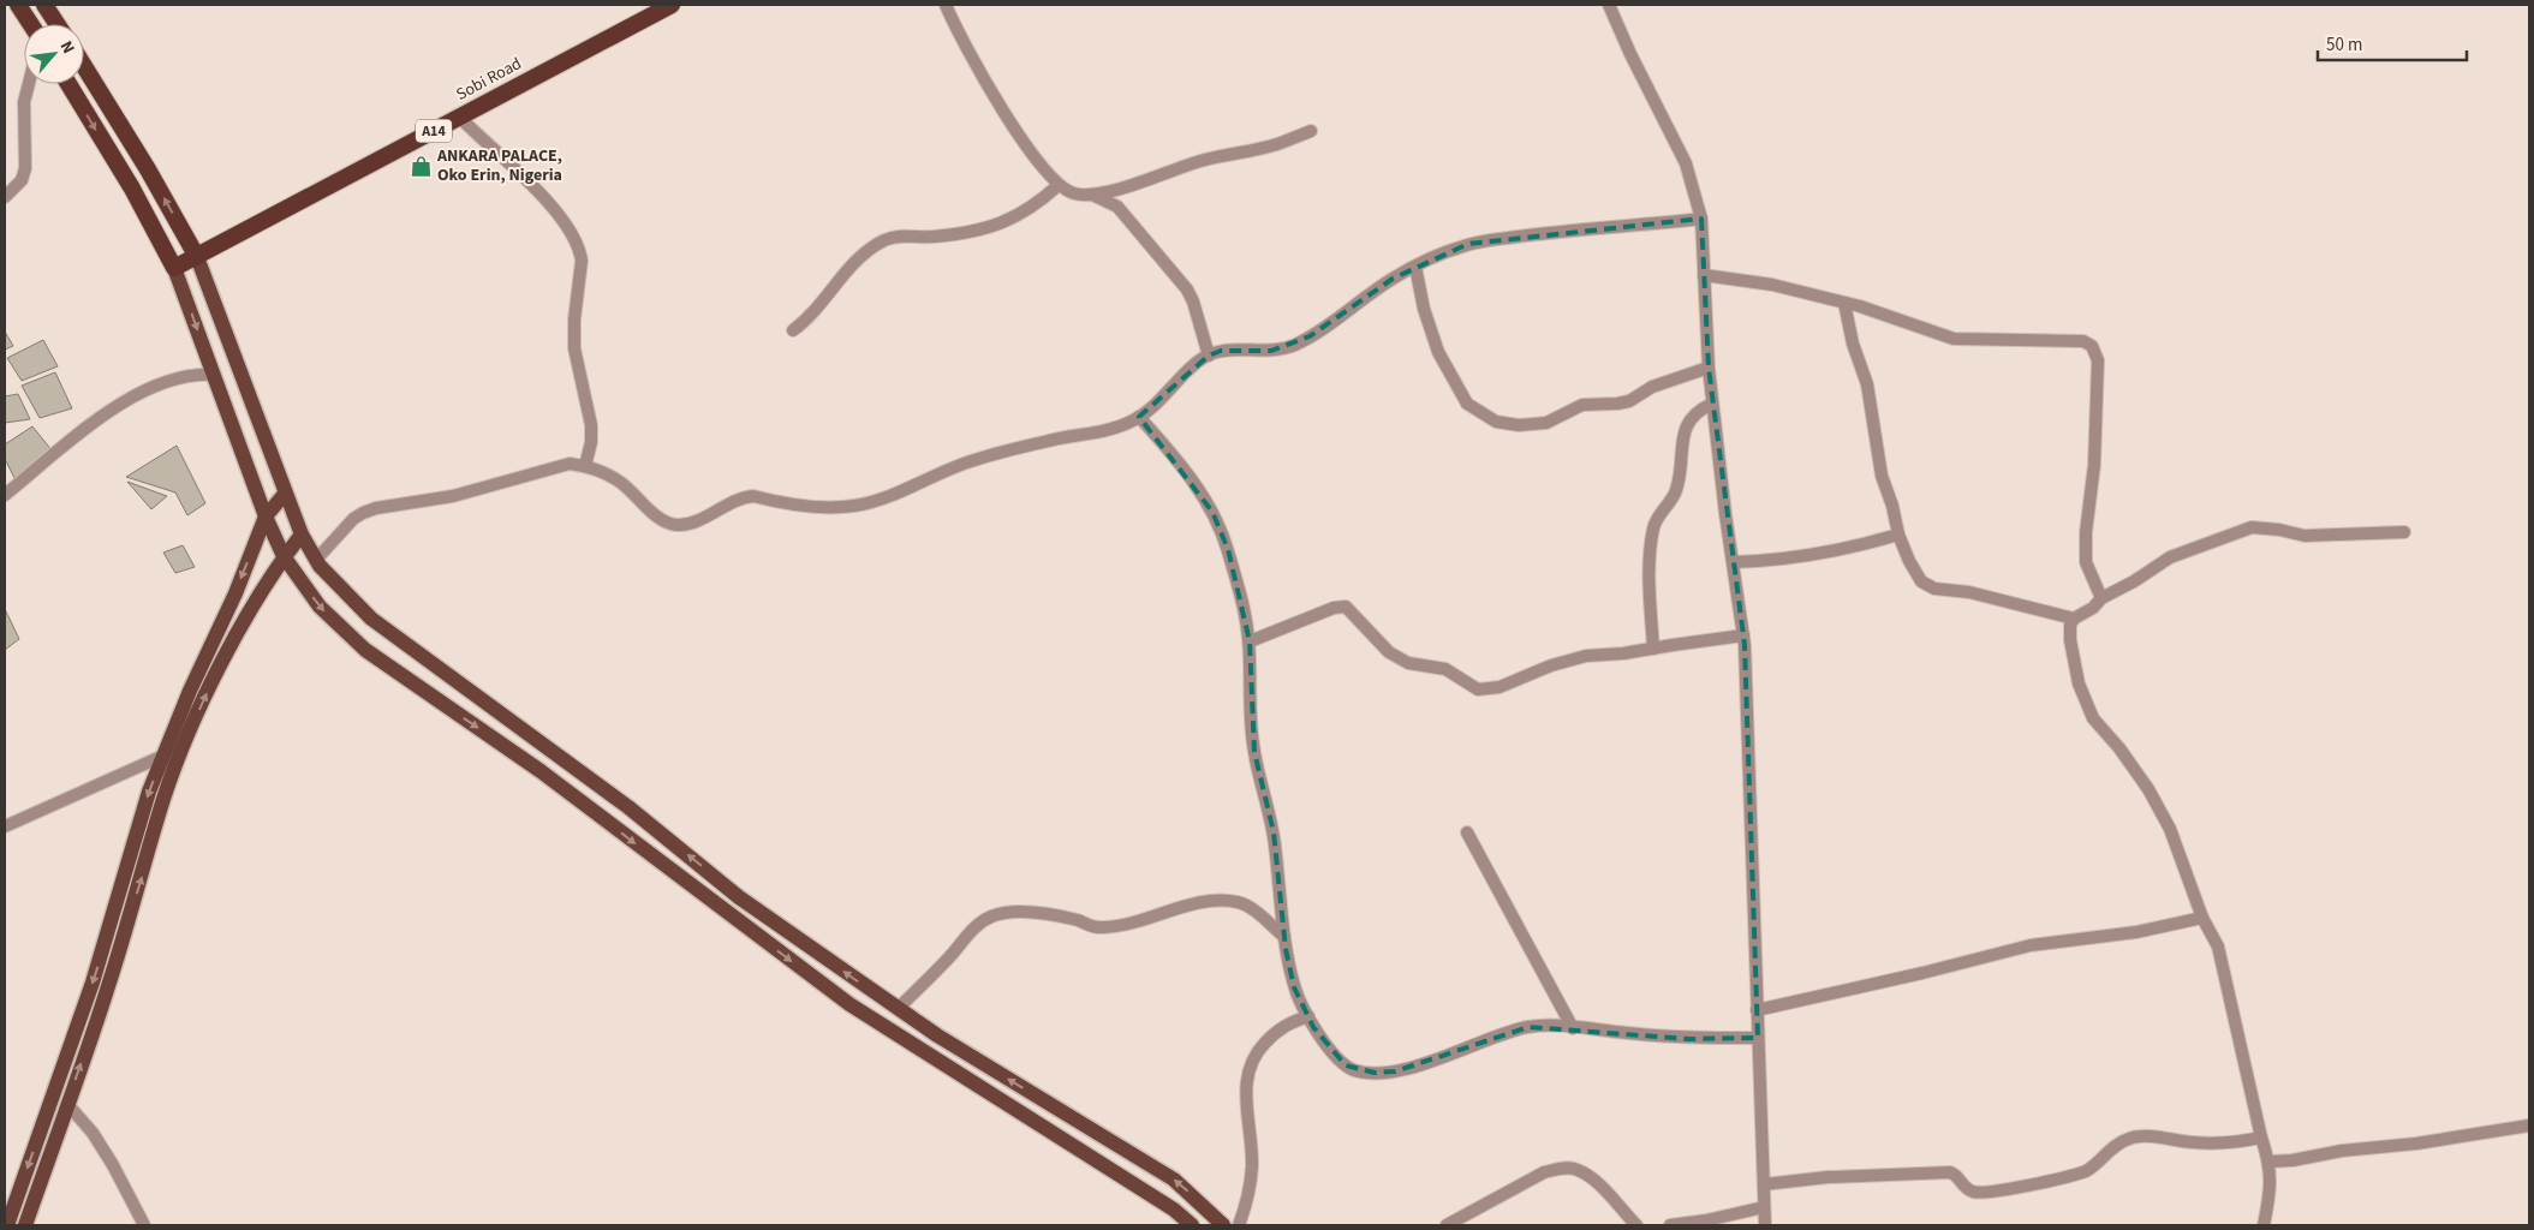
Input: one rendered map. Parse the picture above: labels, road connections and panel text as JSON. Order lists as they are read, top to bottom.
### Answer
{
  "streets": {
    "highway": ["Sobi Road", "A14"]
  },
  "crossings": [
    ["Sobi Road", "A14"]
  ],
  "places": {
    "shop": ["ANKARA PALACE, Oko Erin, Nigeria"]
  },
  "scale_bar": "50 m",
  "north": "top right"
}
